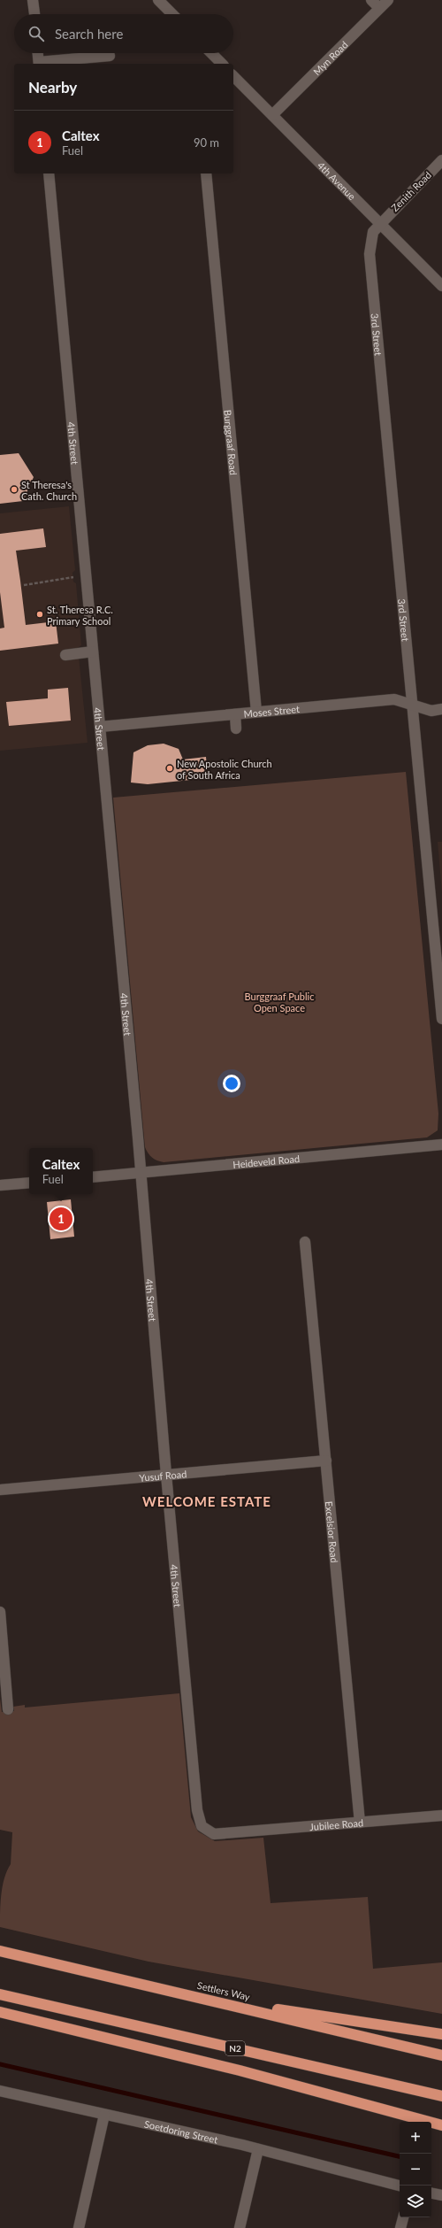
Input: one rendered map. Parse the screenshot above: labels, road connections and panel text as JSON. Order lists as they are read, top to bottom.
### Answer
{
  "streets": {
    "highway": ["Settlers Way", "N2"],
    "street": [
      "Myn Road",
      "4th Avenue",
      "Zenith Road",
      "3rd Street",
      "Burggraaf Road",
      "4th Street",
      "Moses Street",
      "Heideveld Road",
      "Yusuf Road",
      "Excelsior Road",
      "Jubilee Road",
      "Soetdoring Street"
    ]
  },
  "crossings": [
    ["Myn Road", "4th Avenue"],
    ["4th Avenue", "Zenith Road"],
    ["4th Avenue", "3rd Street"],
    ["Zenith Road", "3rd Street"],
    ["3rd Street", "Moses Street"],
    ["Burggraaf Road", "Moses Street"],
    ["4th Street", "Moses Street"],
    ["4th Street", "Heideveld Road"],
    ["4th Street", "Yusuf Road"],
    ["4th Street", "Jubilee Road"],
    ["Yusuf Road", "Excelsior Road"],
    ["Excelsior Road", "Jubilee Road"]
  ],
  "districts": ["WELCOME ESTATE"],
  "parks": ["Burggraaf Public Open Space"],
  "places": ["St Theresa's Cath. Church", "St. Theresa R.C. Primary School", "New Apostolic Church of South Africa"],
  "page": {
    "search": "Search here",
    "heading": "Nearby",
    "list": [
      {
        "mark": "1",
        "name": "Caltex",
        "note": "Fuel",
        "value": "90 m"
      }
    ],
    "popup": ["Caltex", "Fuel"],
    "pins": "1",
    "map_buttons": ["+", "−"]
  }
}
